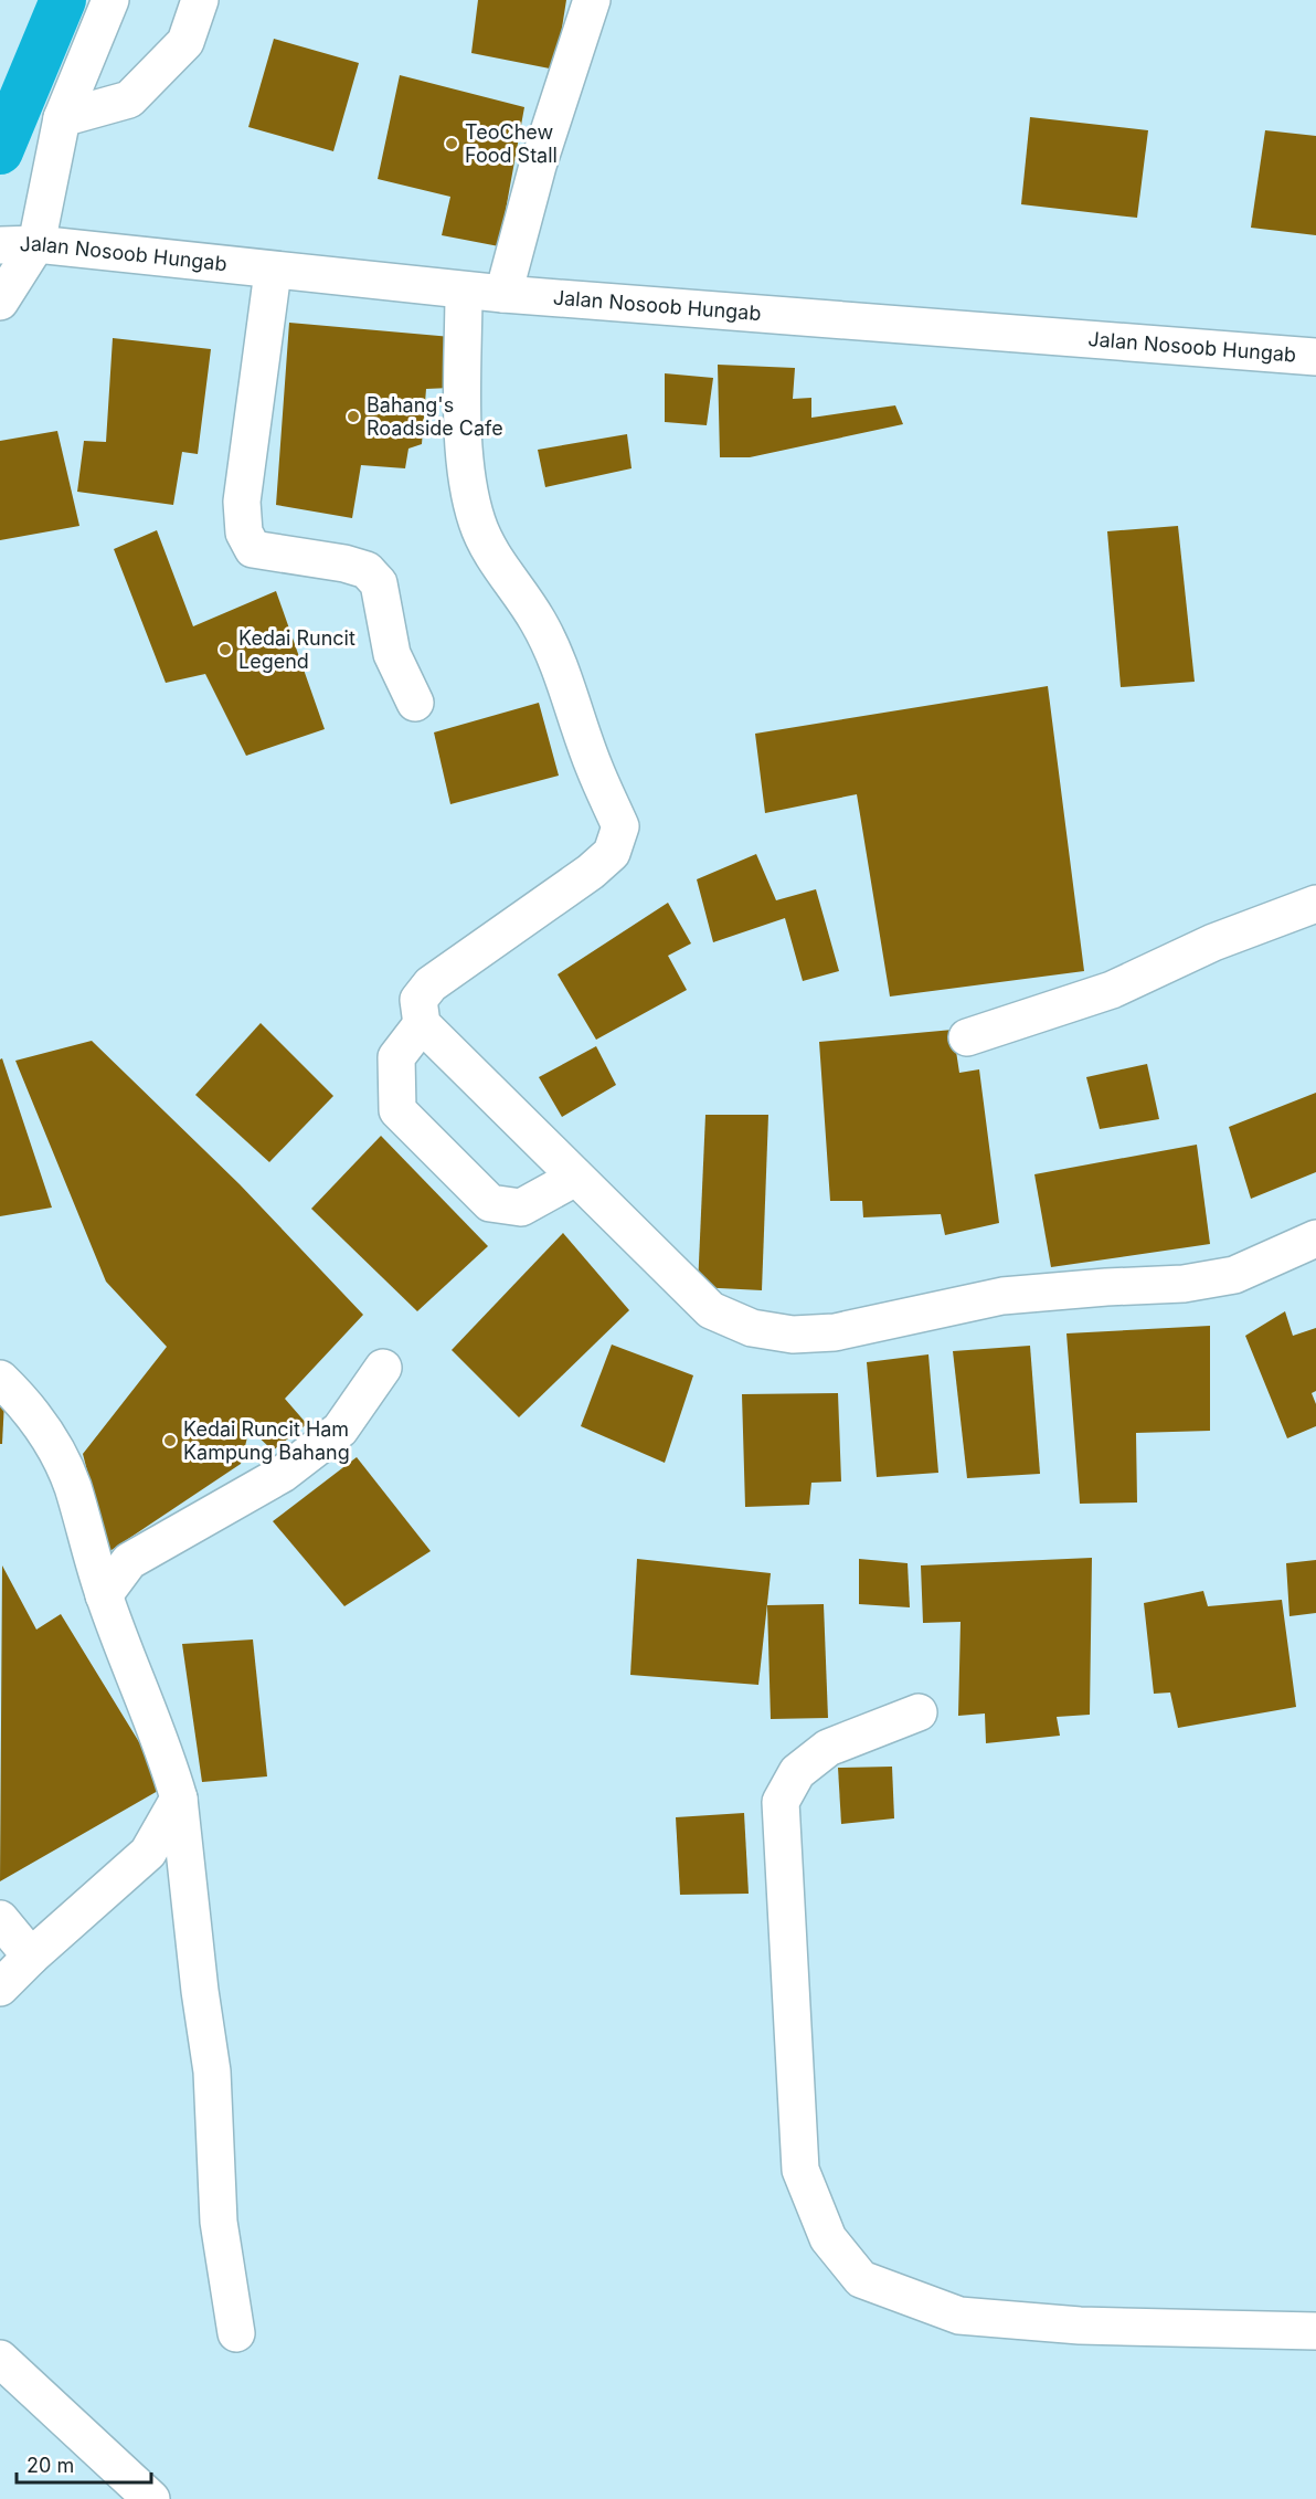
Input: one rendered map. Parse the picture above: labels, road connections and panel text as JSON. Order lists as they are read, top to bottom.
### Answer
{
  "streets": {
    "street": ["Jalan Nosoob Hungab"]
  },
  "places": [
    "TeoChew Food Stall",
    "Bahang's Roadside Cafe",
    "Kedai Runcit Legend",
    "Kedai Runcit Ham Kampung Bahang"
  ],
  "scale_bar": "20 m"
}
